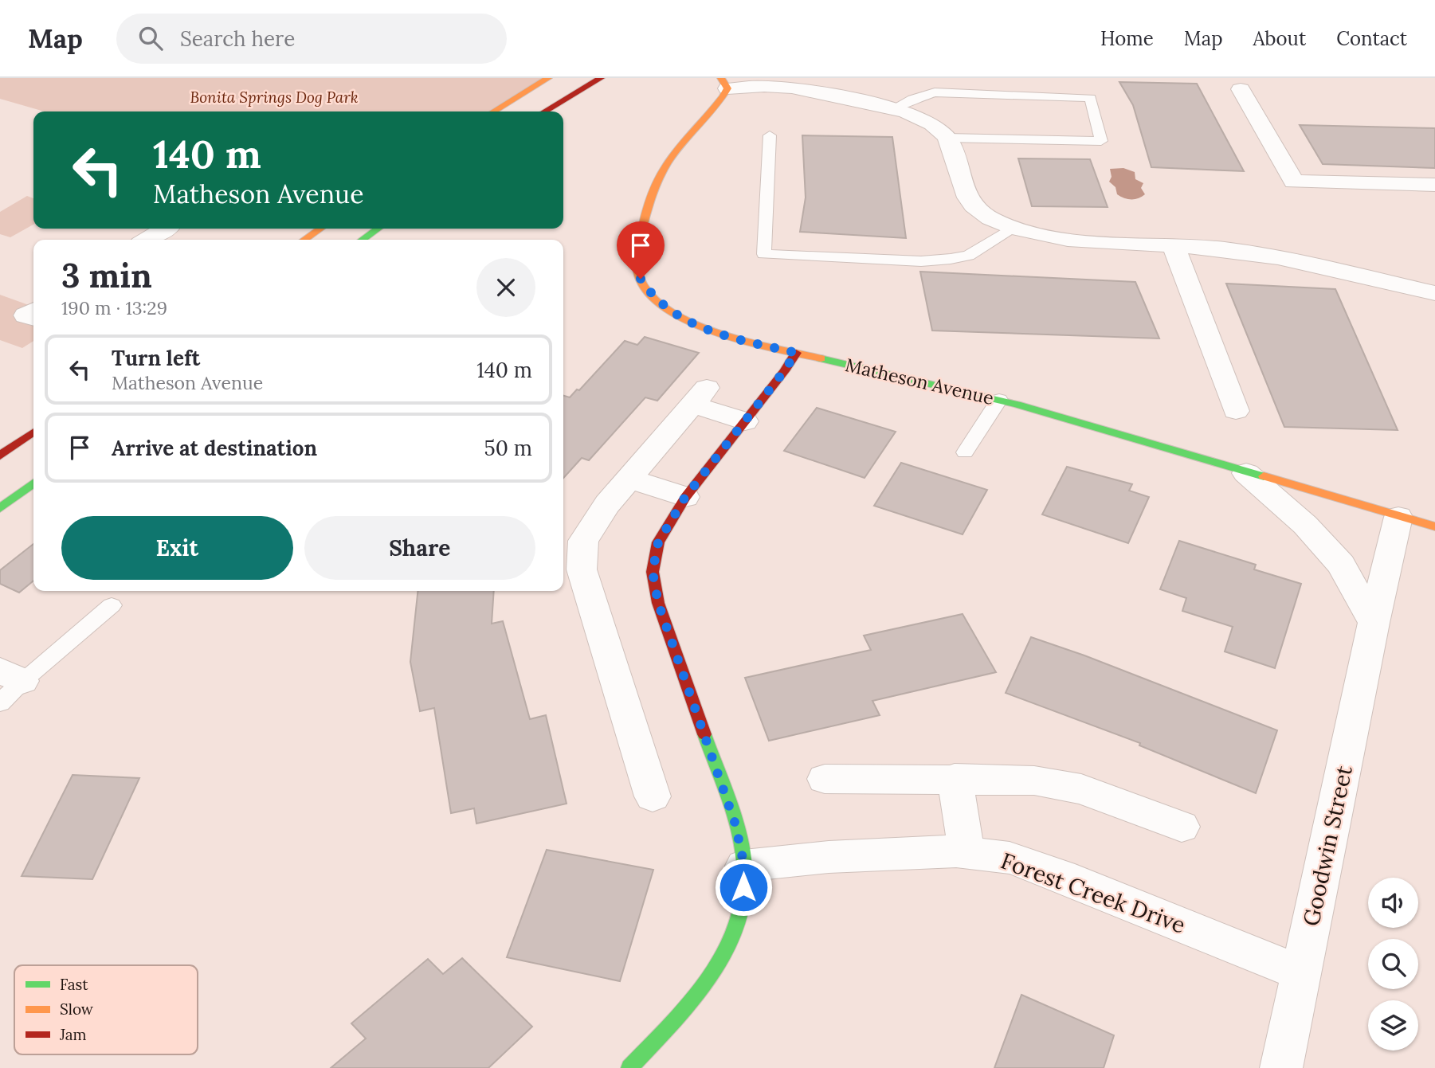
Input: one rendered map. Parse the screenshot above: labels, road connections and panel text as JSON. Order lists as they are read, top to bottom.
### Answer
{
  "streets": {
    "street": ["Matheson Avenue", "Goodwin Street", "Forest Creek Drive"]
  },
  "crossings": [
    ["Matheson Avenue", "Goodwin Street"],
    ["Goodwin Street", "Forest Creek Drive"]
  ],
  "parks": ["Bonita Springs Dog Park"],
  "legend": ["Fast", "Slow", "Jam"],
  "page": {
    "header": "Map",
    "search": "Search here",
    "nav": [
      "Home",
      "Map",
      "About",
      "Contact"
    ],
    "turn": ["140 m", "Matheson Avenue"],
    "heading": ["3 min", "190 m · 13:29"],
    "list": [
      {
        "name": "Turn left",
        "note": "Matheson Avenue",
        "value": "140 m"
      },
      {
        "name": "Arrive at destination",
        "value": "50 m"
      }
    ],
    "buttons": ["Exit", "Share"]
  }
}
